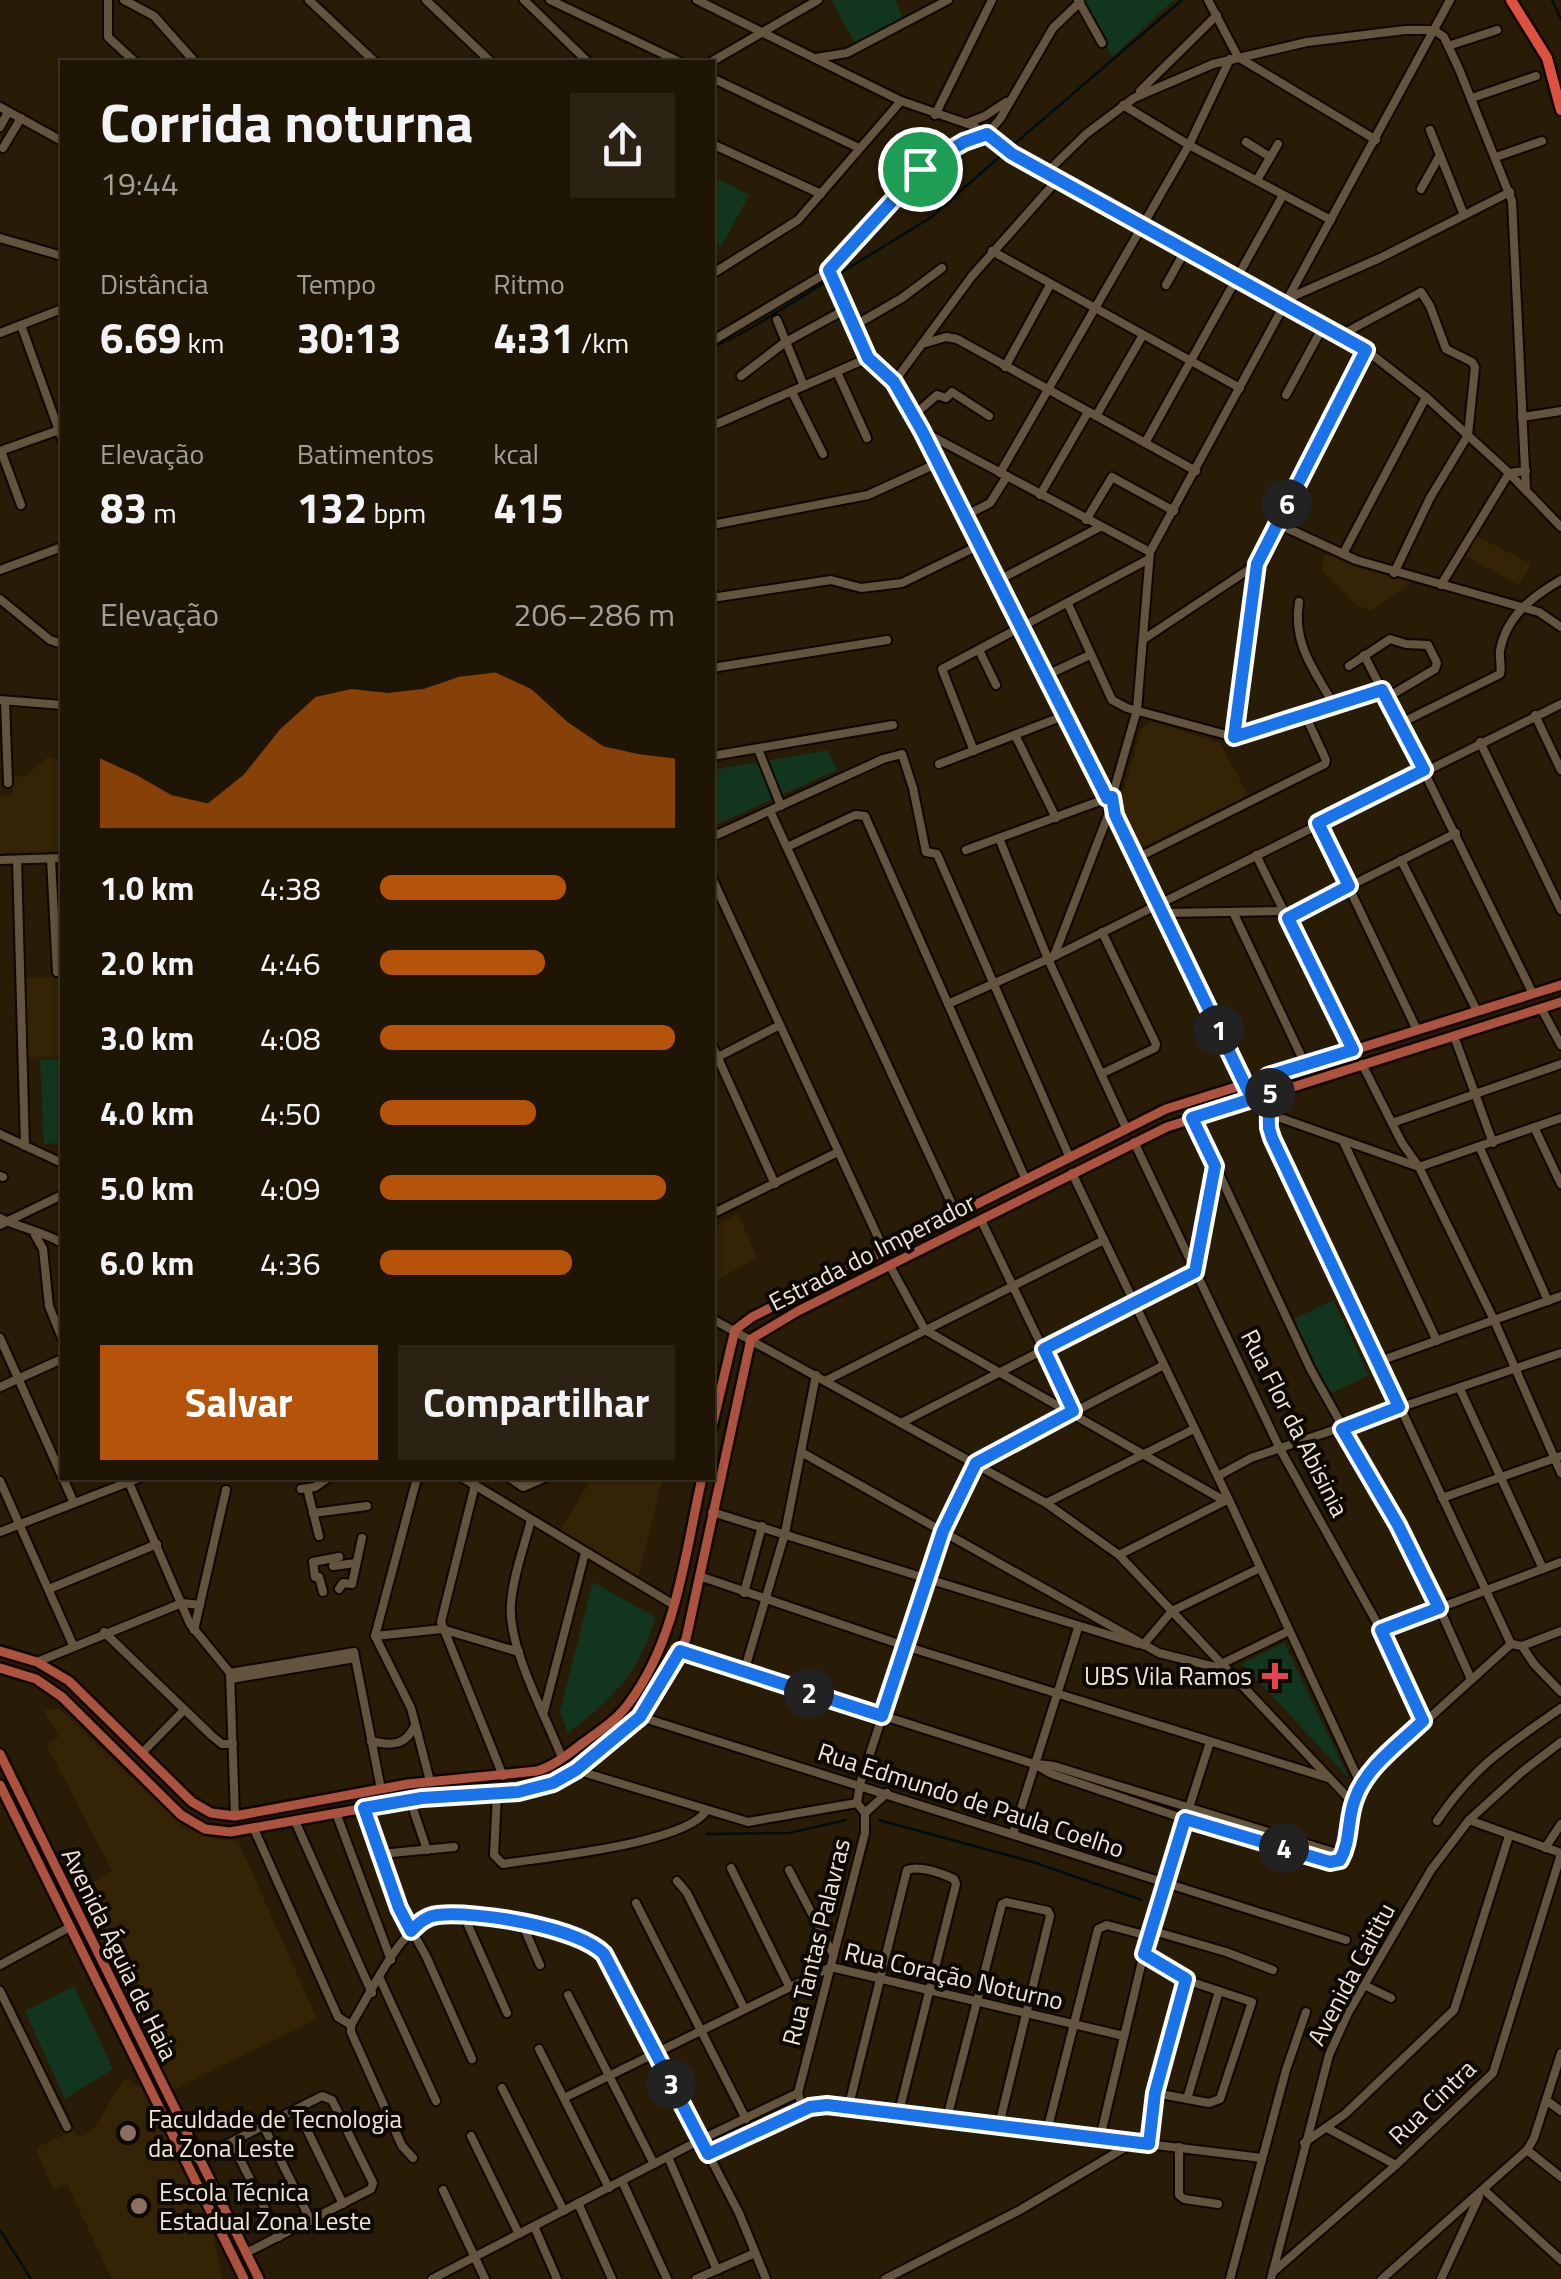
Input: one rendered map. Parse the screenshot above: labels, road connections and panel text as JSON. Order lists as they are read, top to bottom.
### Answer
{
  "streets": {
    "main road": ["Estrada do Imperador", "Avenida Águia de Haia"],
    "street": [
      "Rua Flor da Abisinia",
      "Rua Edmundo de Paula Coelho",
      "Rua Tantas Palavras",
      "Avenida Caititu",
      "Rua Coração Noturno",
      "Rua Cintra"
    ]
  },
  "crossings": [
    ["Estrada do Imperador", "Rua Flor da Abisinia"],
    ["Estrada do Imperador", "Rua Edmundo de Paula Coelho"],
    ["Rua Tantas Palavras", "Rua Coração Noturno"],
    ["Avenida Caititu", "Rua Cintra"]
  ],
  "places": {
    "health": ["UBS Vila Ramos"],
    "other": ["Faculdade de Tecnologia da Zona Leste", "Escola Técnica Estadual Zona Leste"]
  },
  "page": {
    "heading": ["Corrida noturna", "19:44"],
    "stats": [
      ["Distância", "6.69 km"],
      ["Tempo", "30:13"],
      ["Ritmo", "4:31 /km"],
      ["Elevação", "83 m"],
      ["Batimentos", "132 bpm"],
      ["kcal", "415"]
    ],
    "pins": [
      "6",
      "1",
      "5",
      "2",
      "4",
      "3"
    ],
    "chart": ["Elevação", "206–286 m"],
    "list": [
      {
        "name": "1.0 km",
        "note": "4:38"
      },
      {
        "name": "2.0 km",
        "note": "4:46"
      },
      {
        "name": "3.0 km",
        "note": "4:08"
      },
      {
        "name": "4.0 km",
        "note": "4:50"
      },
      {
        "name": "5.0 km",
        "note": "4:09"
      },
      {
        "name": "6.0 km",
        "note": "4:36"
      }
    ],
    "buttons": ["Salvar", "Compartilhar"]
  }
}
